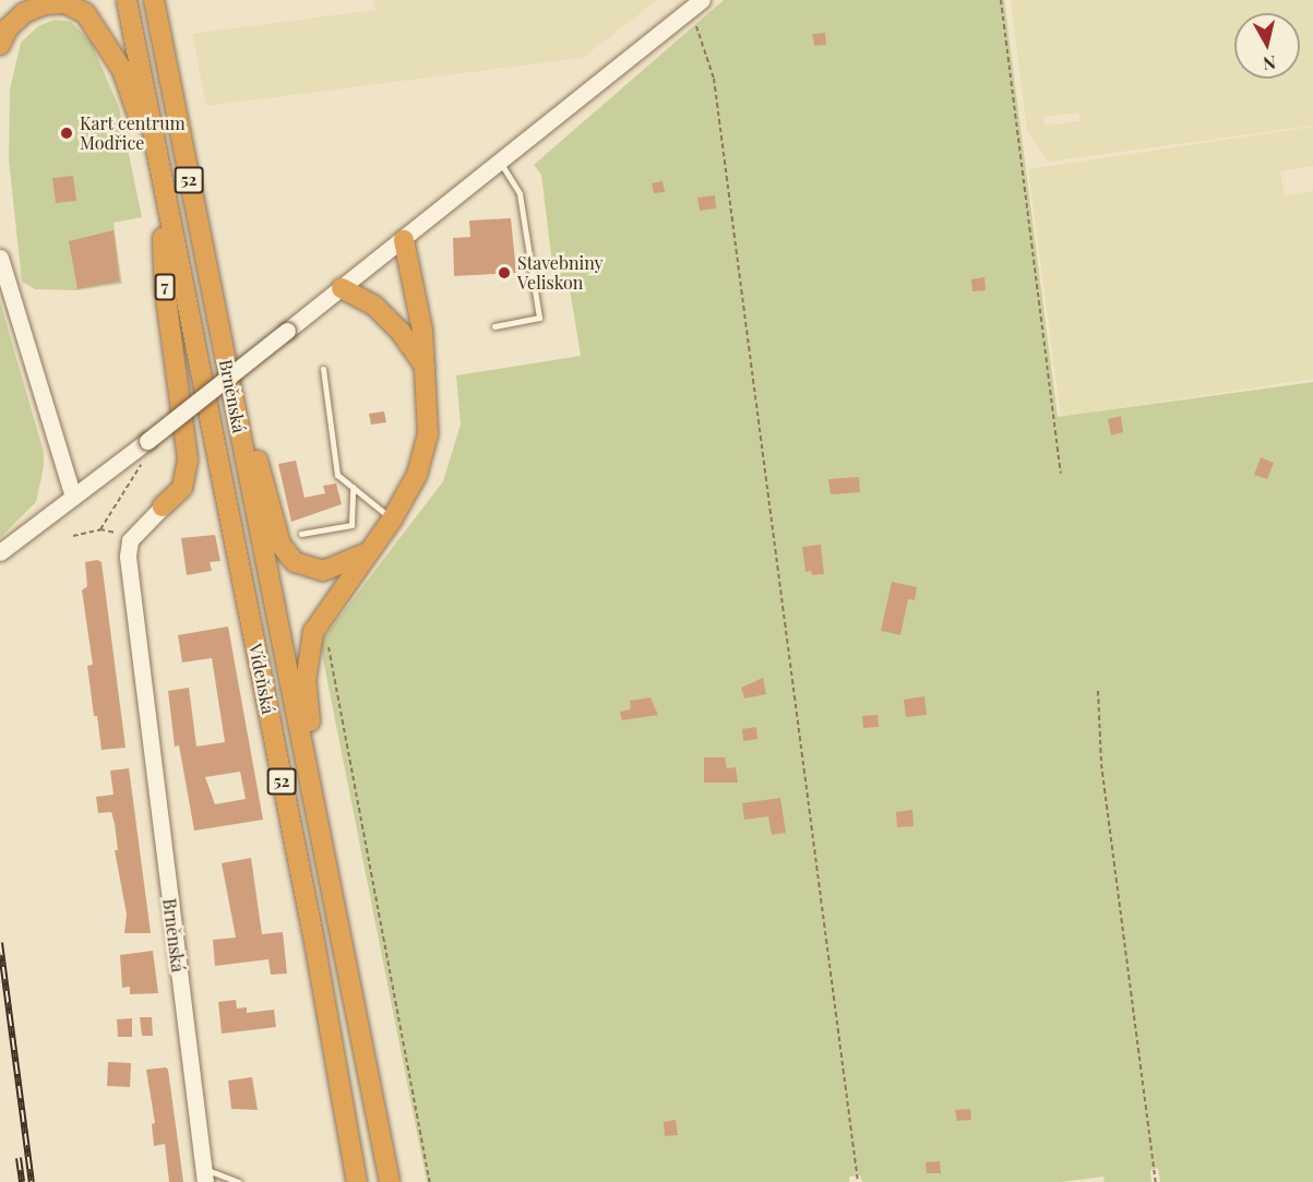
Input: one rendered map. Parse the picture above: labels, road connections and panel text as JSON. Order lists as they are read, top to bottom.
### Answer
{
  "streets": {
    "highway": [
      "52",
      "7",
      "Brněnská",
      "Vídeňská"
    ]
  },
  "crossings": [
    ["52", "7"],
    ["52", "Brněnská"],
    ["52", "Vídeňská"],
    ["7", "Vídeňská"]
  ],
  "places": ["Kart centrum Modřice", "Stavebniny Veliskon"],
  "north": "bottom"
}
